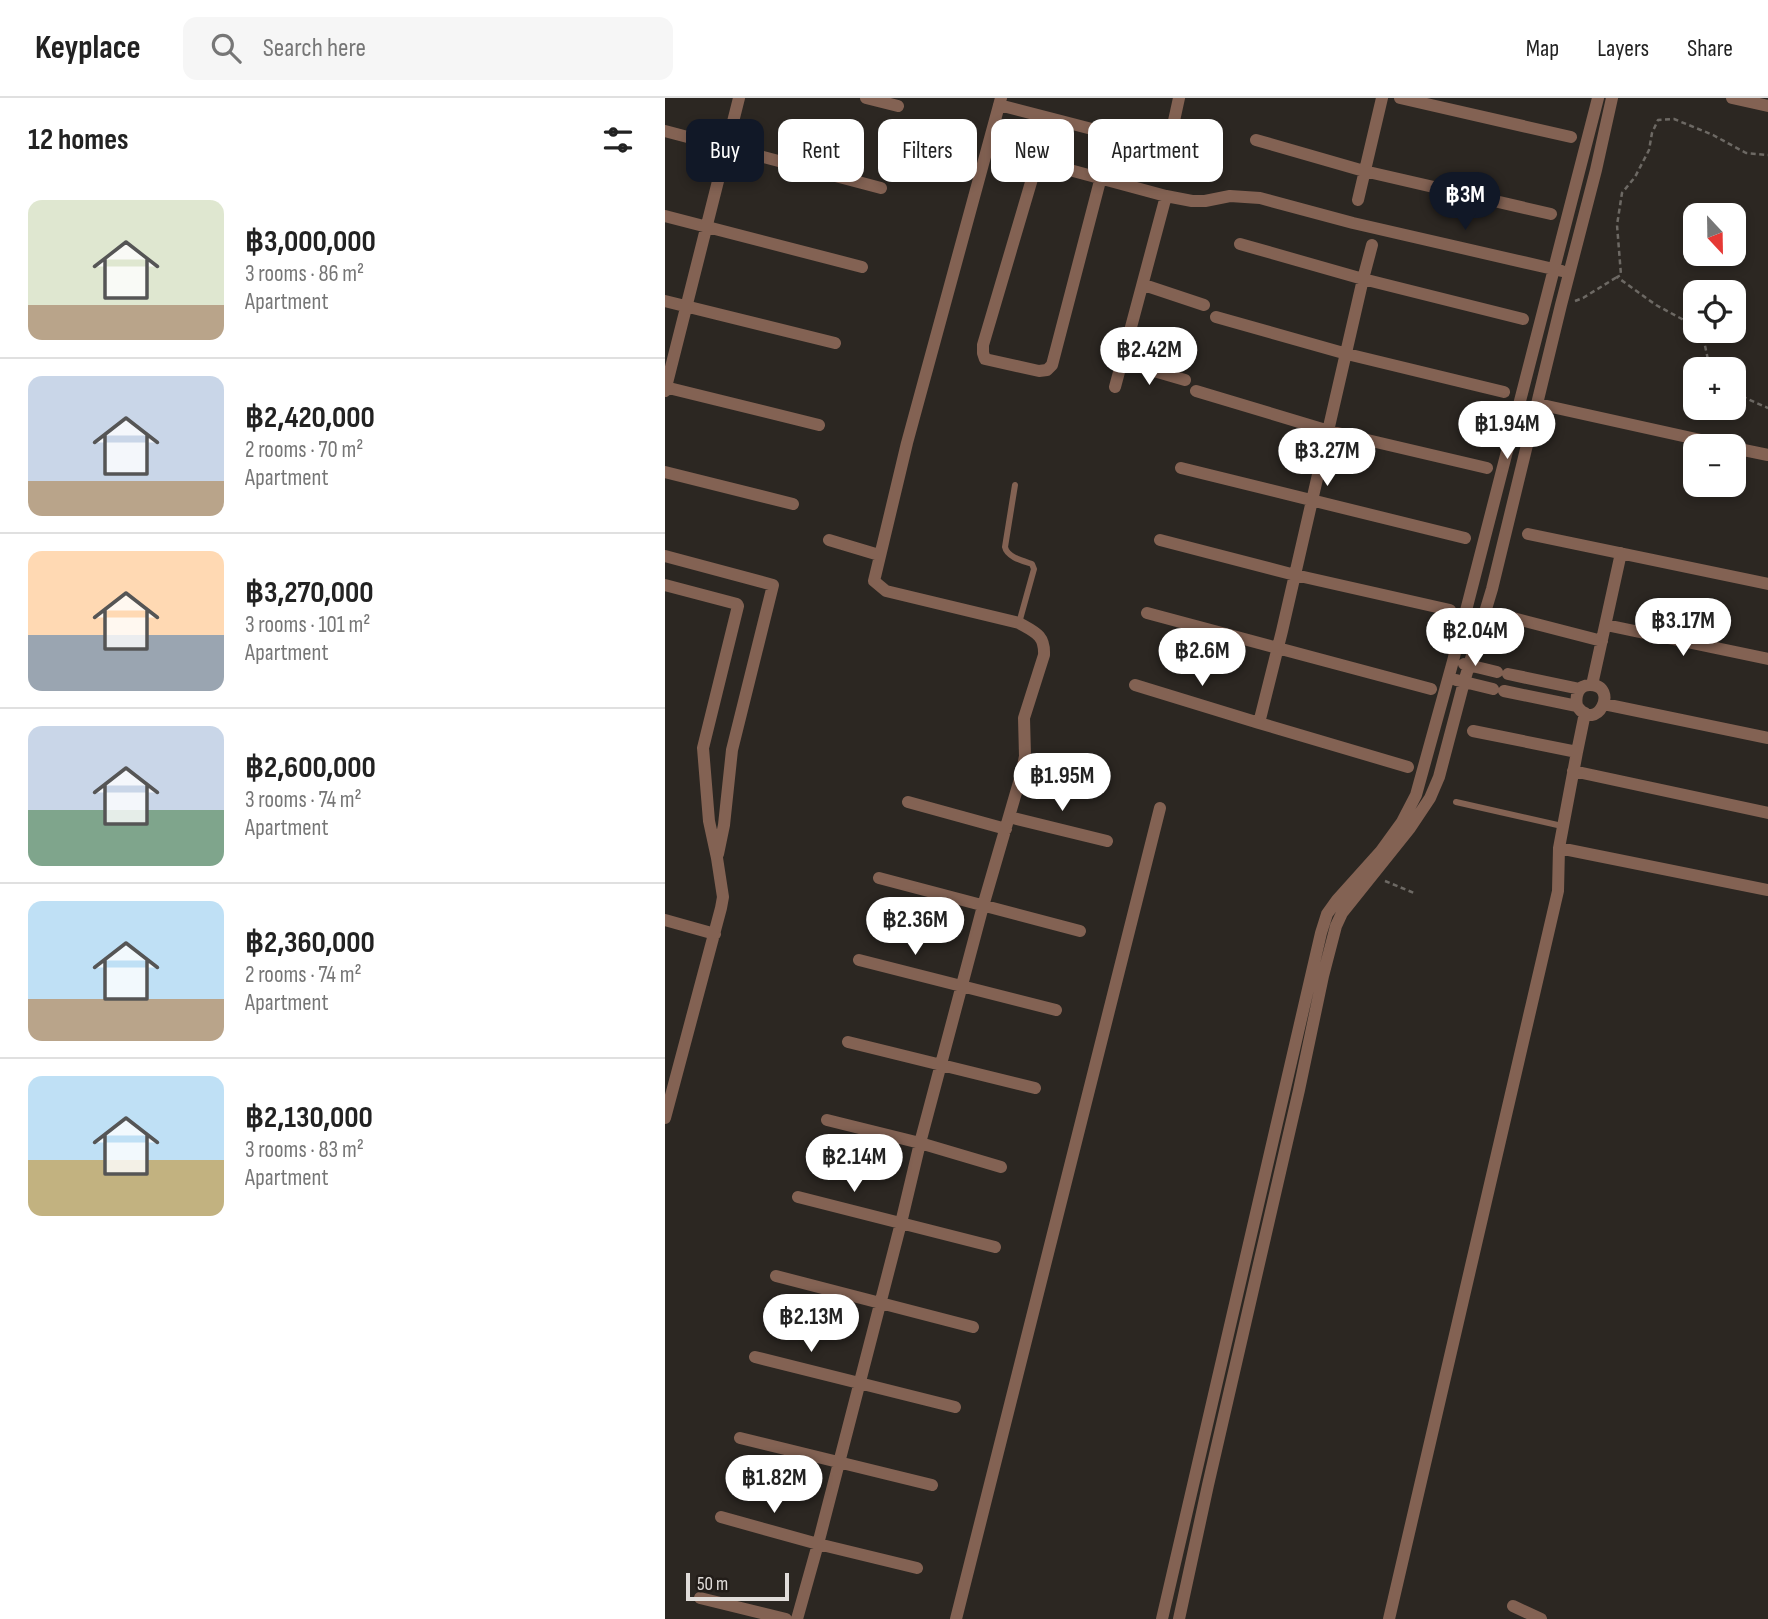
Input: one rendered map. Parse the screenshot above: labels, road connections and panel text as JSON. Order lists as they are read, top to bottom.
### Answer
{
  "scale_bar": "50 m",
  "north": "bottom",
  "page": {
    "header": "Keyplace",
    "search": "Search here",
    "nav": ["Map", "Layers", "Share"],
    "heading": "12 homes",
    "chip": [
      "Buy",
      "Rent",
      "Filters",
      "New",
      "Apartment"
    ],
    "price": [
      "฿3M",
      "฿2.42M",
      "฿1.94M",
      "฿3.27M",
      "฿3.17M",
      "฿2.04M",
      "฿2.6M",
      "฿1.95M",
      "฿2.36M",
      "฿2.14M",
      "฿2.13M",
      "฿1.82M"
    ],
    "list": [
      {
        "name": "฿3,000,000",
        "note": "3 rooms · 86 m² · Apartment"
      },
      {
        "name": "฿2,420,000",
        "note": "2 rooms · 70 m² · Apartment"
      },
      {
        "name": "฿3,270,000",
        "note": "3 rooms · 101 m² · Apartment"
      },
      {
        "name": "฿2,600,000",
        "note": "3 rooms · 74 m² · Apartment"
      },
      {
        "name": "฿2,360,000",
        "note": "2 rooms · 74 m² · Apartment"
      },
      {
        "name": "฿2,130,000",
        "note": "3 rooms · 83 m² · Apartment"
      }
    ],
    "map_buttons": ["+", "−"],
    "scale": "50 m"
  }
}
